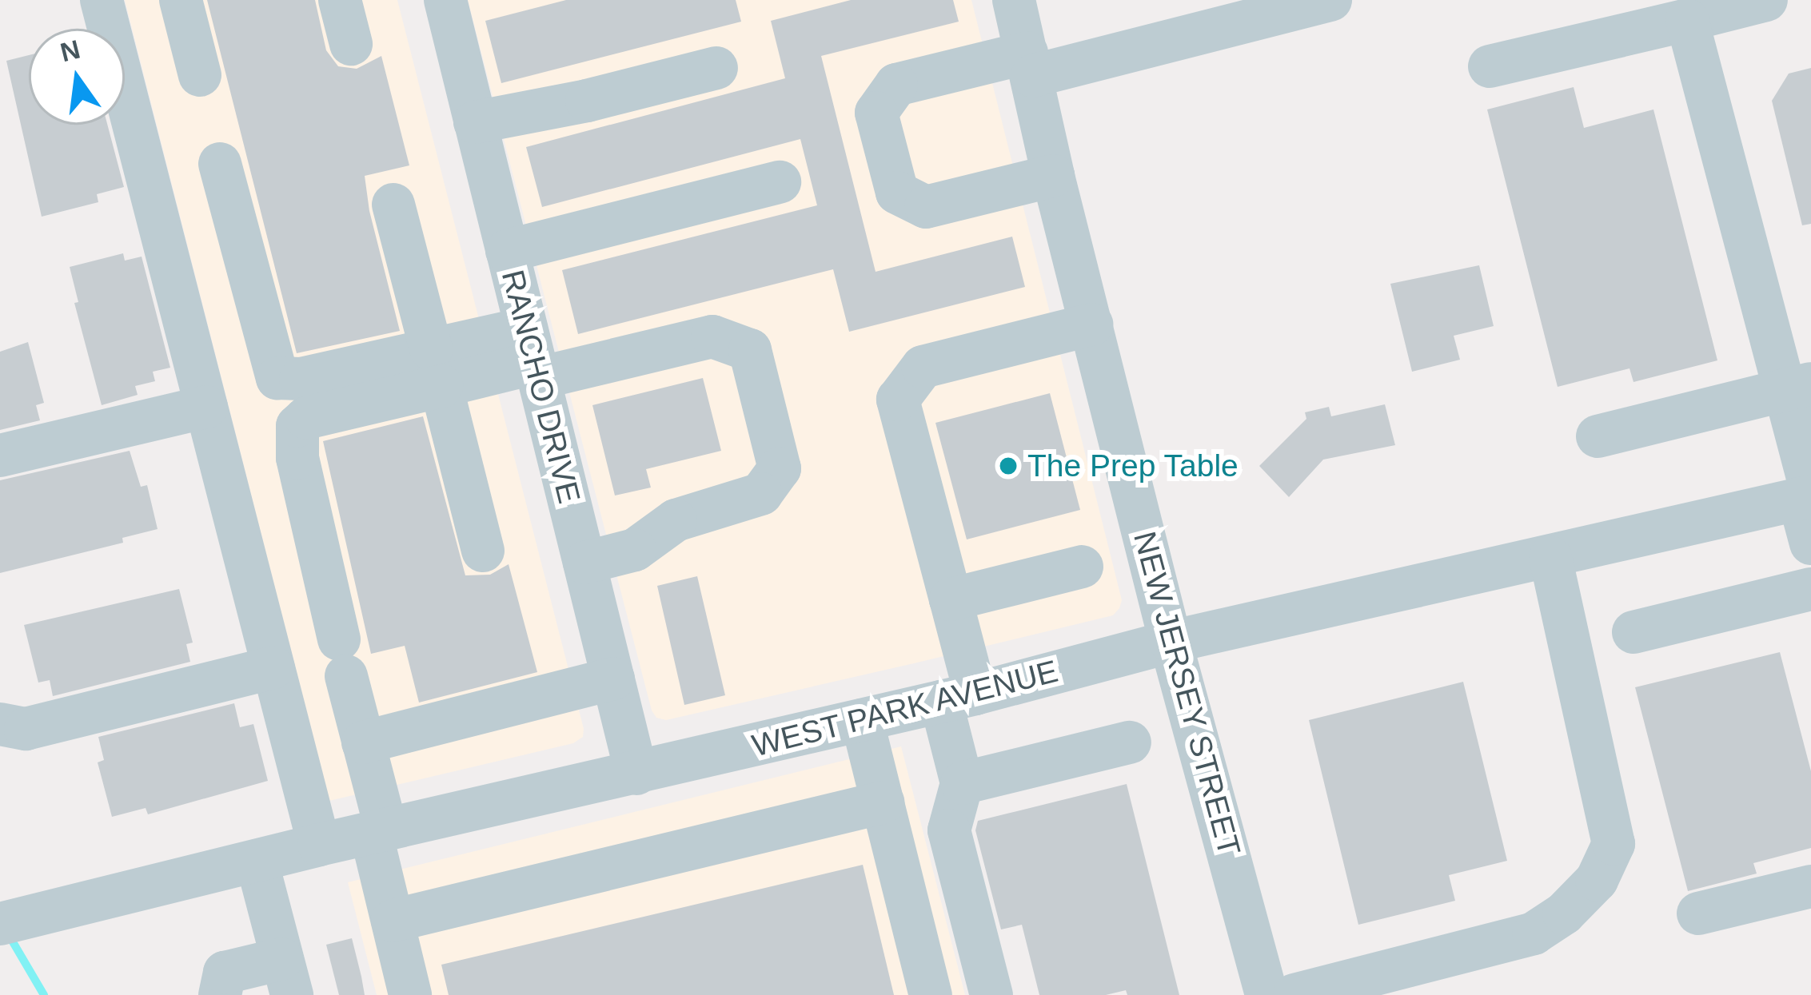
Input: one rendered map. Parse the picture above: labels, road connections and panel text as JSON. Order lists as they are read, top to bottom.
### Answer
{
  "streets": {
    "street": ["RANCHO DRIVE", "NEW JERSEY STREET", "WEST PARK AVENUE"]
  },
  "crossings": [
    ["RANCHO DRIVE", "WEST PARK AVENUE"],
    ["NEW JERSEY STREET", "WEST PARK AVENUE"]
  ],
  "places": ["The Prep Table"],
  "north": "top"
}
